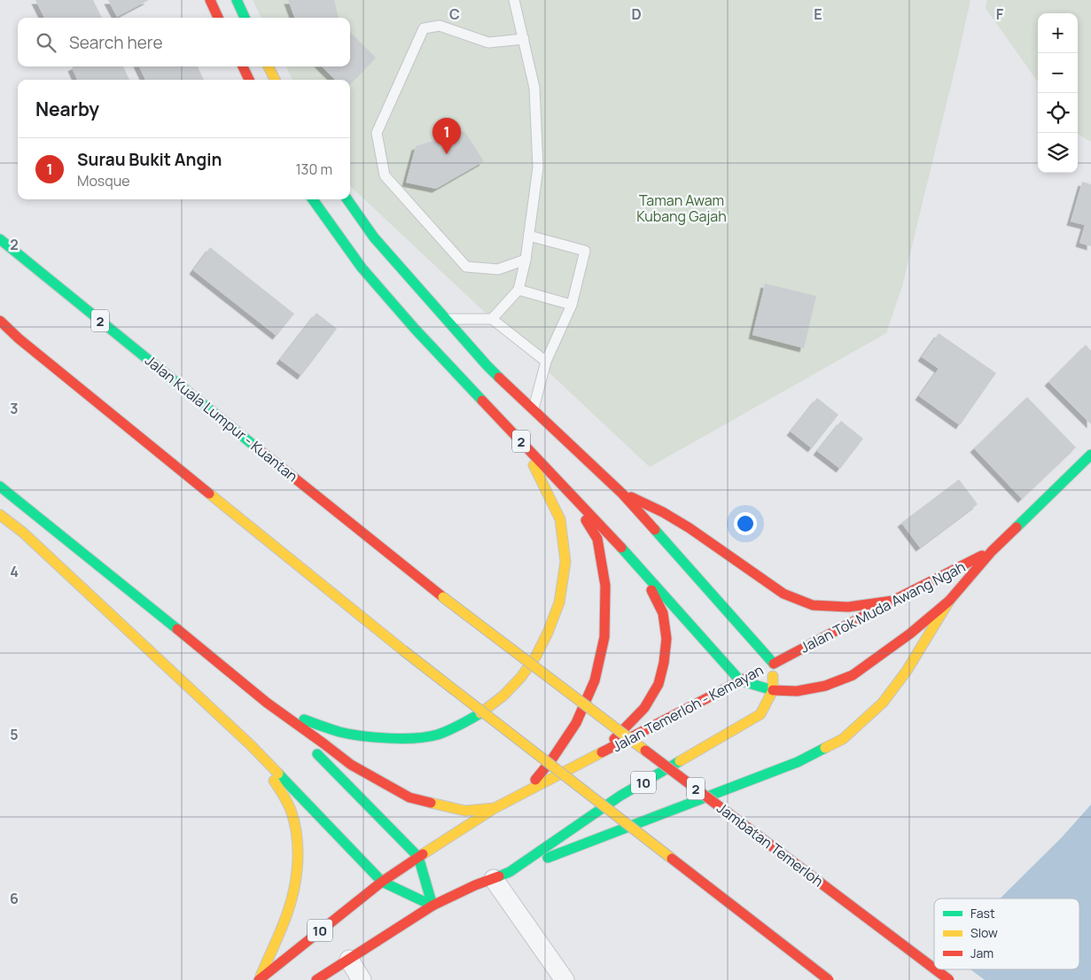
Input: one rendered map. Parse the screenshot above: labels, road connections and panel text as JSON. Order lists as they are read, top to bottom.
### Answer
{
  "streets": {
    "main road": [
      "2",
      "Jalan Kuala Lumpur - Kuantan",
      "Jalan Tok Muda Awang Ngah",
      "Jalan Temerloh - Kemayan",
      "10",
      "Jambatan Temerloh"
    ]
  },
  "crossings": [
    ["2", "Jalan Tok Muda Awang Ngah"],
    ["2", "Jalan Temerloh - Kemayan"],
    ["Jalan Kuala Lumpur - Kuantan", "Jambatan Temerloh"],
    ["Jalan Tok Muda Awang Ngah", "Jalan Temerloh - Kemayan"]
  ],
  "parks": ["Taman Awam Kubang Gajah"],
  "legend": ["Fast", "Slow", "Jam"],
  "page": {
    "map_buttons": ["+", "−"],
    "search": "Search here",
    "heading": "Nearby",
    "pins": "1",
    "list": [
      {
        "mark": "1",
        "name": "Surau Bukit Angin",
        "note": "Mosque",
        "value": "130 m"
      }
    ]
  },
  "grid": {
    "columns": [
      "C",
      "D",
      "E",
      "F"
    ],
    "rows": [
      "2",
      "3",
      "4",
      "5",
      "6"
    ]
  }
}
